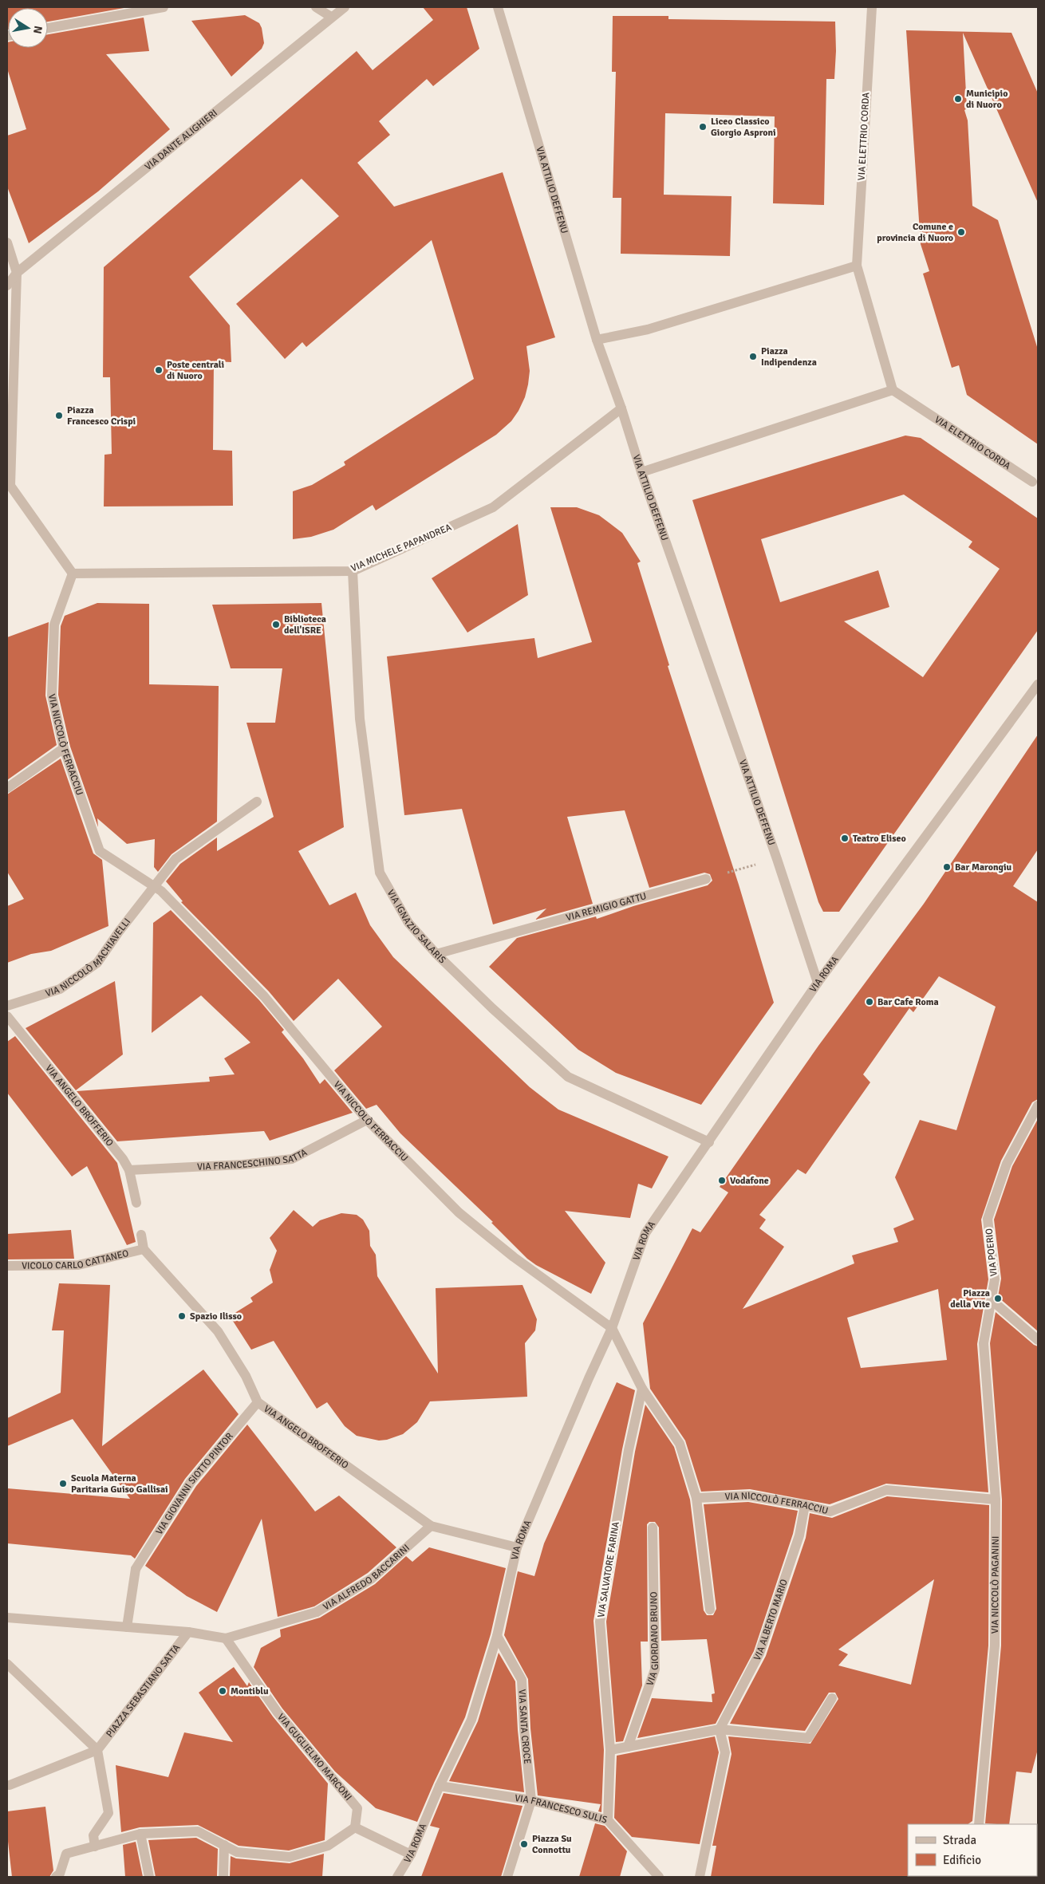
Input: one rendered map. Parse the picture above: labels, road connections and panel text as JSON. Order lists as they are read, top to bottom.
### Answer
{
  "streets": {
    "street": [
      "VIA ELETTRIO CORDA",
      "VIA DANTE ALIGHIERI",
      "VIA ATTILIO DEFFENU",
      "VIA MICHELE PAPANDREA",
      "VIA NICCOLÒ FERRACCIU",
      "VIA REMIGIO GATTU",
      "VIA IGNAZIO SALARIS",
      "VIA NICCOLÒ MACHIAVELLI",
      "VIA ROMA",
      "VIA ANGELO BROFFERIO",
      "VIA FRANCESCHINO SATTA",
      "VIA POERIO",
      "VICOLO CARLO CATTANEO",
      "VIA GIOVANNI SIOTTO PINTOR",
      "VIA SALVATORE FARINA",
      "VIA ALFREDO BACCARINI",
      "VIA NICCOLÒ PAGANINI",
      "VIA ALBERTO MARIO",
      "VIA GIORDANO BRUNO",
      "PIAZZA SEBASTIANO SATTA",
      "VIA SANTA CROCE",
      "VIA GUGLIELMO MARCONI",
      "VIA FRANCESCO SULIS"
    ]
  },
  "crossings": [
    ["VIA ATTILIO DEFFENU", "VIA MICHELE PAPANDREA"],
    ["VIA ATTILIO DEFFENU", "VIA ROMA"],
    ["VIA MICHELE PAPANDREA", "VIA NICCOLÒ FERRACCIU"],
    ["VIA MICHELE PAPANDREA", "VIA IGNAZIO SALARIS"],
    ["VIA NICCOLÒ FERRACCIU", "VIA NICCOLÒ MACHIAVELLI"],
    ["VIA NICCOLÒ FERRACCIU", "VIA ROMA"],
    ["VIA NICCOLÒ FERRACCIU", "VIA FRANCESCHINO SATTA"],
    ["VIA NICCOLÒ FERRACCIU", "VIA NICCOLÒ PAGANINI"],
    ["VIA NICCOLÒ FERRACCIU", "VIA ALBERTO MARIO"],
    ["VIA REMIGIO GATTU", "VIA IGNAZIO SALARIS"],
    ["VIA IGNAZIO SALARIS", "VIA ROMA"],
    ["VIA ROMA", "VIA ANGELO BROFFERIO"],
    ["VIA ROMA", "VIA SANTA CROCE"],
    ["VIA ROMA", "VIA FRANCESCO SULIS"],
    ["VIA ANGELO BROFFERIO", "VIA FRANCESCHINO SATTA"],
    ["VIA ANGELO BROFFERIO", "VICOLO CARLO CATTANEO"],
    ["VIA ANGELO BROFFERIO", "VIA GIOVANNI SIOTTO PINTOR"],
    ["VIA ANGELO BROFFERIO", "VIA ALFREDO BACCARINI"],
    ["VIA POERIO", "VIA NICCOLÒ PAGANINI"],
    ["VIA GIOVANNI SIOTTO PINTOR", "PIAZZA SEBASTIANO SATTA"],
    ["VIA SALVATORE FARINA", "VIA FRANCESCO SULIS"],
    ["VIA ALFREDO BACCARINI", "PIAZZA SEBASTIANO SATTA"],
    ["VIA ALFREDO BACCARINI", "VIA GUGLIELMO MARCONI"],
    ["PIAZZA SEBASTIANO SATTA", "VIA GUGLIELMO MARCONI"],
    ["VIA SANTA CROCE", "VIA FRANCESCO SULIS"]
  ],
  "places": [
    "Municipio di Nuoro",
    "Liceo Classico Giorgio Asproni",
    "Comune e provincia di Nuoro",
    "Piazza Indipendenza",
    "Poste centrali di Nuoro",
    "Piazza Francesco Crispi",
    "Biblioteca dell'ISRE",
    "Teatro Eliseo",
    "Bar Marongiu",
    "Bar Cafe Roma",
    "Vodafone",
    "Piazza della Vite",
    "Spazio Ilisso",
    "Scuola Materna Paritaria Guiso Gallisai",
    "Montiblu",
    "Piazza Su Connottu"
  ],
  "legend": ["Strada", "Edificio"],
  "north": "right"
}
